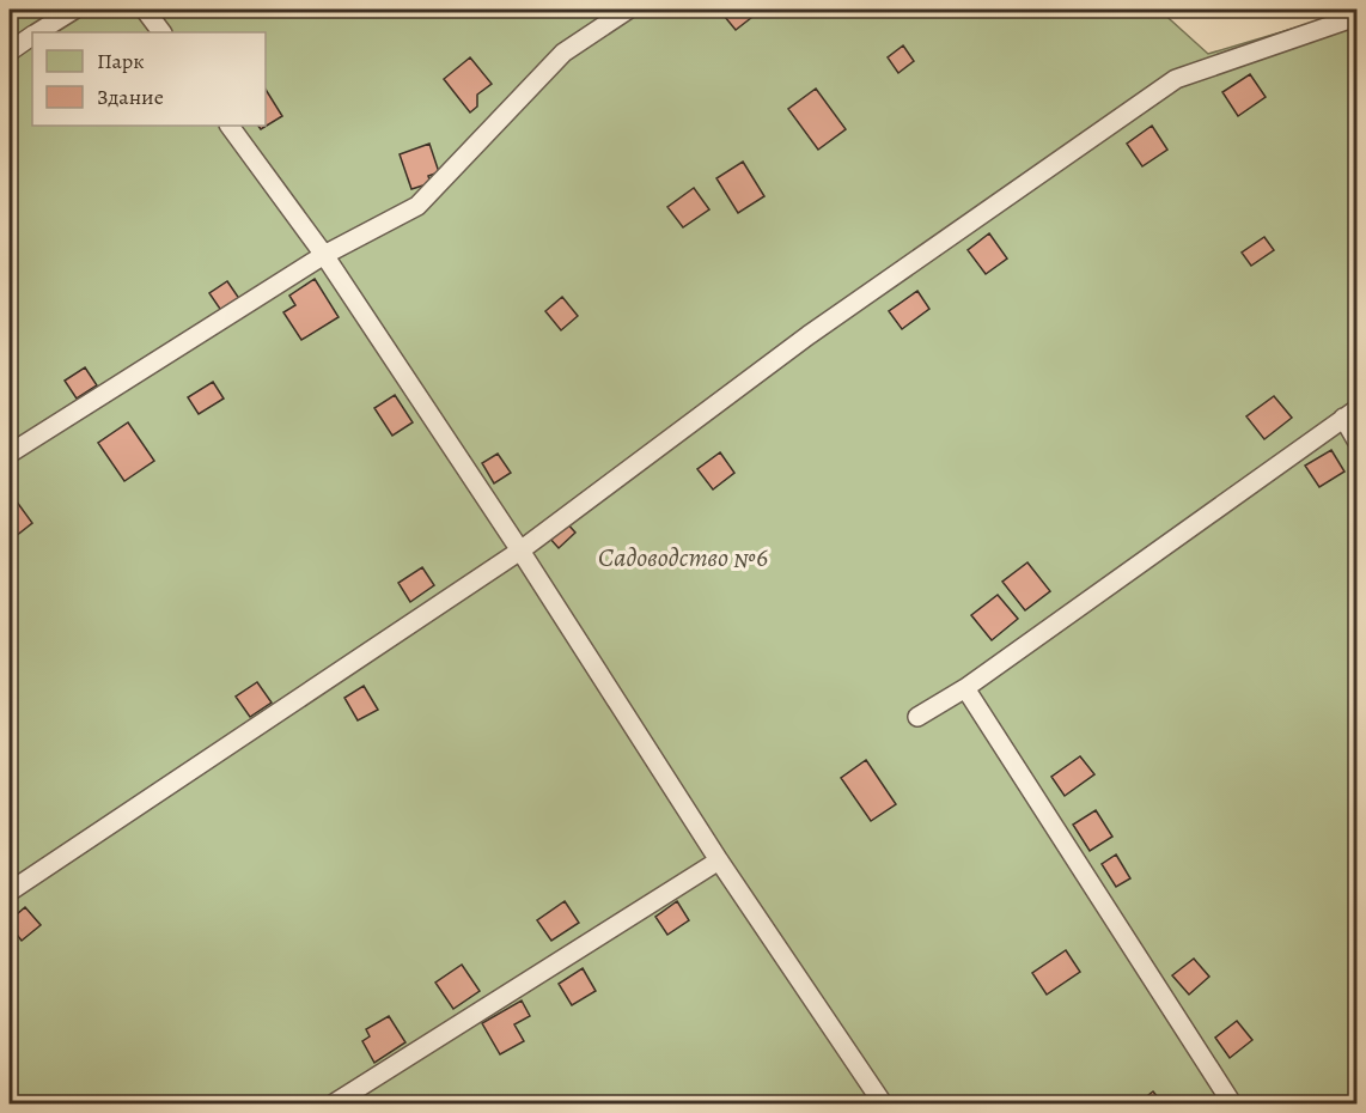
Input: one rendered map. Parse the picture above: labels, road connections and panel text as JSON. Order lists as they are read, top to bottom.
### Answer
{
  "parks": ["Садоводство №6"],
  "legend": ["Парк", "Здание"]
}
